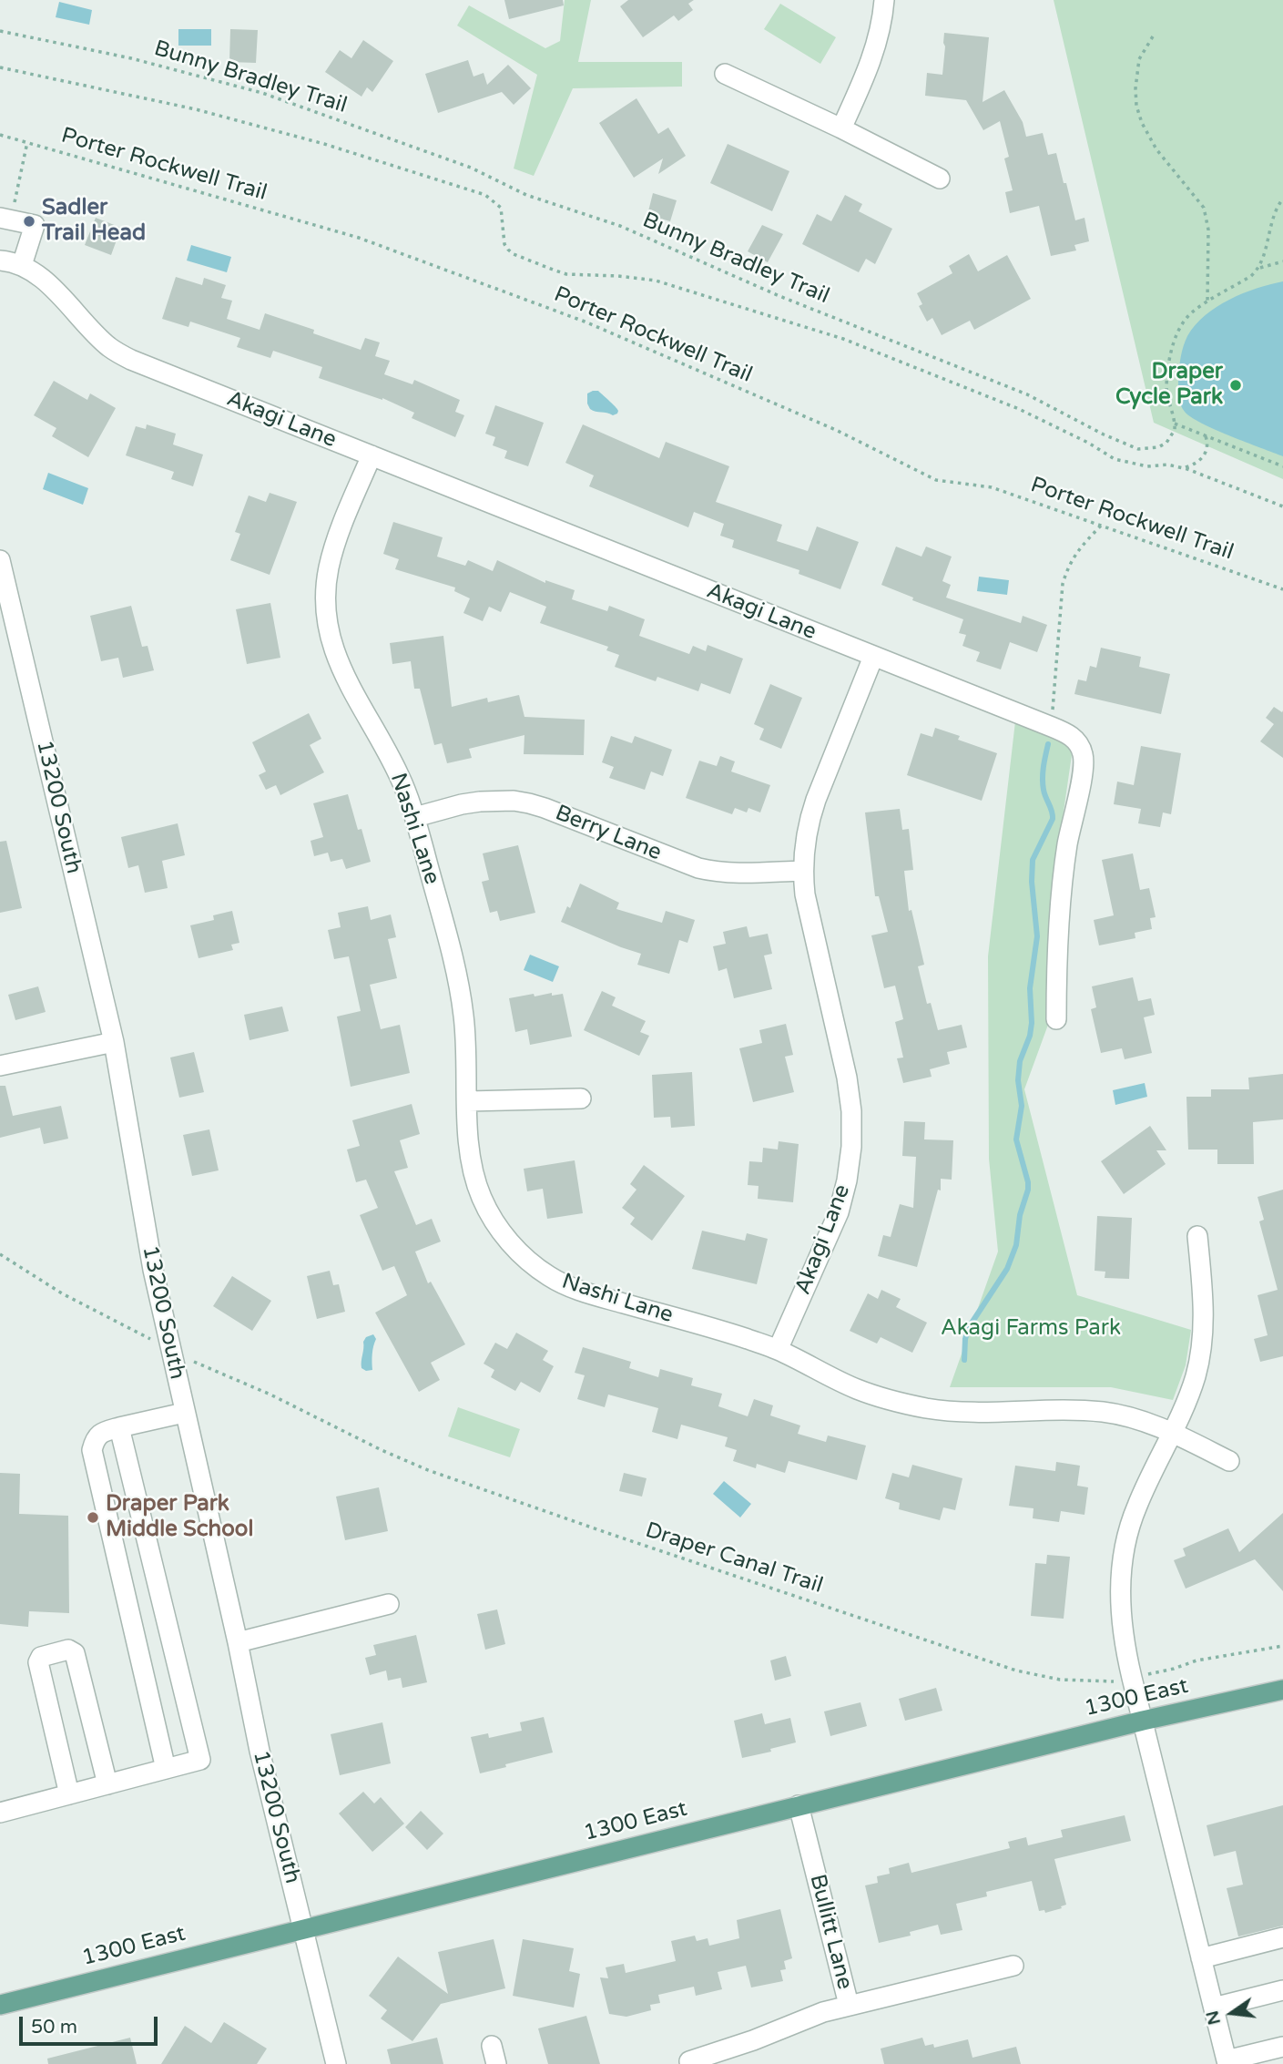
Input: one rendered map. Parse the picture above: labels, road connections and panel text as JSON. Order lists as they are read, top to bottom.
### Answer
{
  "streets": {
    "main road": ["1300 East"],
    "street": [
      "Akagi Lane",
      "13200 South",
      "Nashi Lane",
      "Berry Lane",
      "Bullitt Lane"
    ],
    "path": ["Bunny Bradley Trail", "Porter Rockwell Trail", "Draper Canal Trail"]
  },
  "crossings": [
    ["Akagi Lane", "Nashi Lane"],
    ["Akagi Lane", "Berry Lane"],
    ["13200 South", "1300 East"],
    ["Nashi Lane", "Berry Lane"],
    ["1300 East", "Bullitt Lane"]
  ],
  "parks": ["Akagi Farms Park"],
  "places": ["Sadler Trail Head", "Draper Cycle Park", "Draper Park Middle School"],
  "scale_bar": "50 m",
  "north": "left"
}
